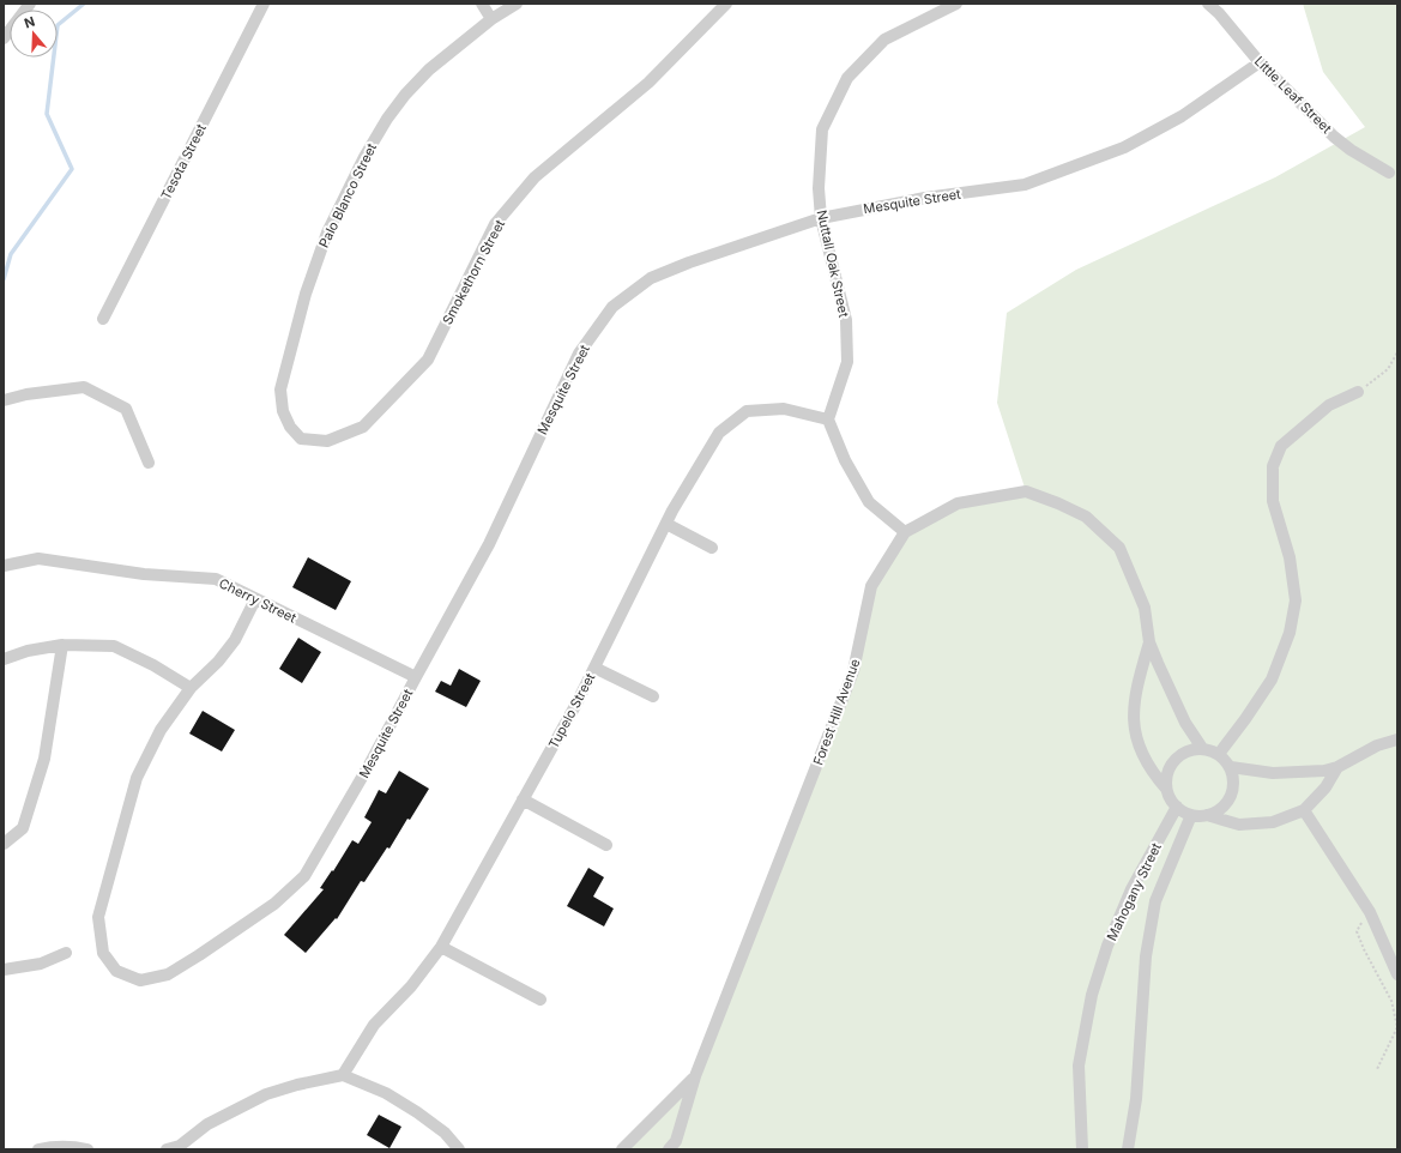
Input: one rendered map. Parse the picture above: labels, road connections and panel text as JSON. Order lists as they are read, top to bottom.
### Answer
{
  "streets": {
    "street": [
      "Little Leaf Street",
      "Tesota Street",
      "Palo Blanco Street",
      "Mesquite Street",
      "Nuttall Oak Street",
      "Smokethorn Street",
      "Cherry Street",
      "Tupelo Street",
      "Forest Hill Avenue",
      "Mahogany Street"
    ]
  },
  "crossings": [
    ["Little Leaf Street", "Mesquite Street"],
    ["Palo Blanco Street", "Smokethorn Street"],
    ["Mesquite Street", "Nuttall Oak Street"],
    ["Mesquite Street", "Cherry Street"],
    ["Nuttall Oak Street", "Tupelo Street"],
    ["Forest Hill Avenue", "Mahogany Street"]
  ],
  "north": "top"
}
